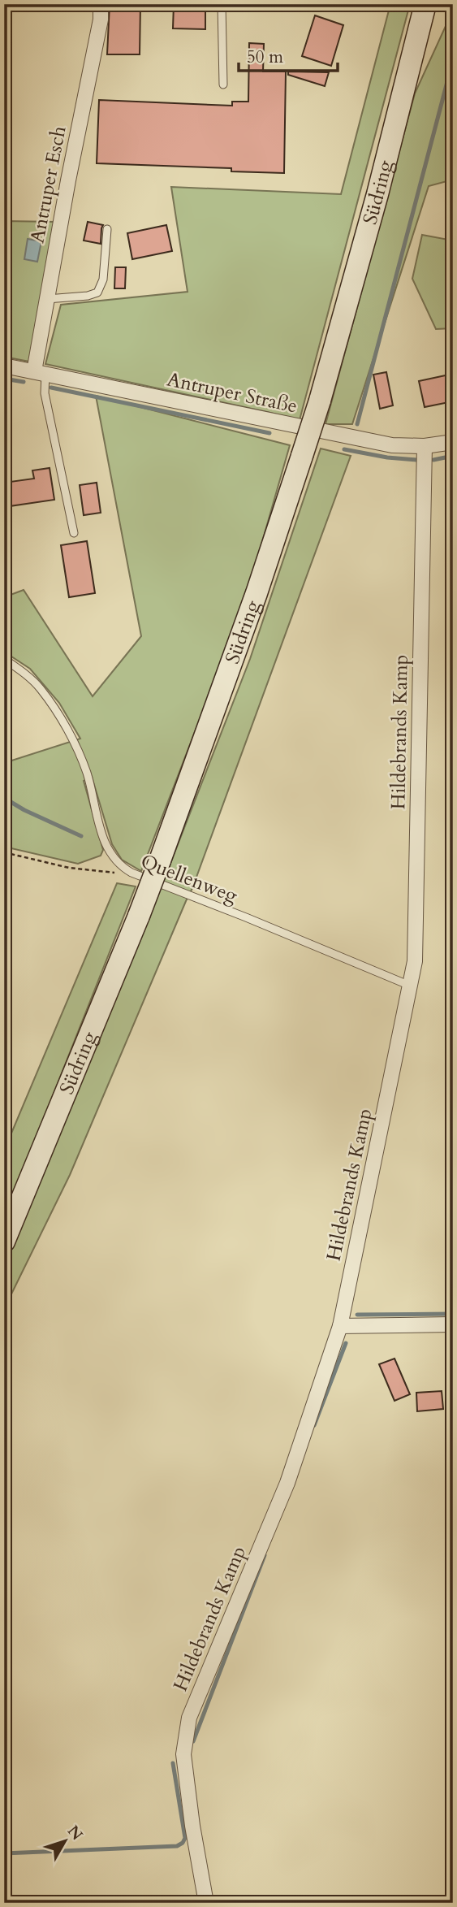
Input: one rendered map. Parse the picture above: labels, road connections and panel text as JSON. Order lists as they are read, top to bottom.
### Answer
{
  "streets": {
    "main road": ["Südring"],
    "street": ["Antruper Esch", "Antruper Straße", "Hildebrands Kamp"],
    "lane": ["Quellenweg"]
  },
  "crossings": [
    ["Antruper Esch", "Antruper Straße"],
    ["Antruper Straße", "Hildebrands Kamp"],
    ["Hildebrands Kamp", "Quellenweg"]
  ],
  "scale_bar": "50 m",
  "north": "top right"
}
